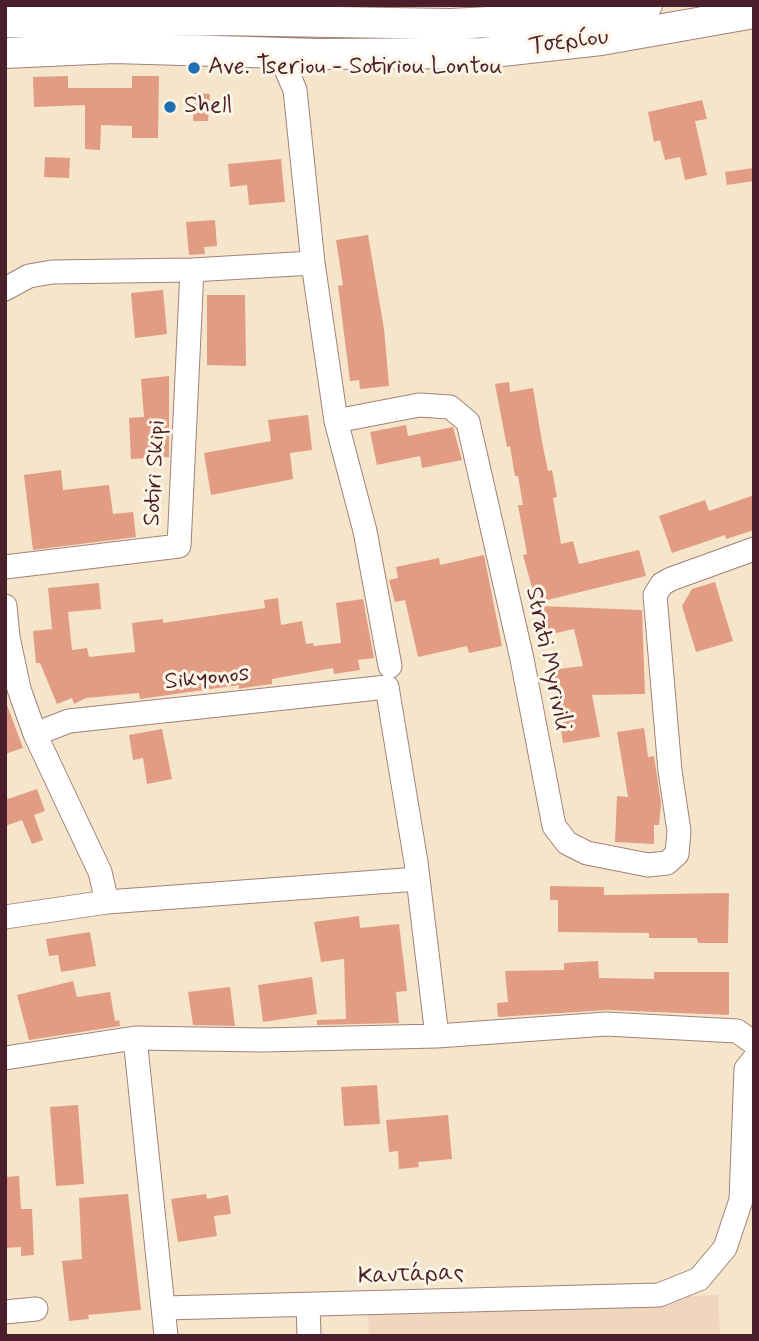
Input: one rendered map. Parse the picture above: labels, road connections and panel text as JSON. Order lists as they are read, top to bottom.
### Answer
{
  "streets": {
    "main road": ["Τσερίου"],
    "street": [
      "Sotiri Skipi",
      "Strati Myrivili",
      "Sikyonos",
      "Καντάρας"
    ]
  },
  "places": ["Ave. Tseriou - Sotiriou Lontou", "Shell"]
}
